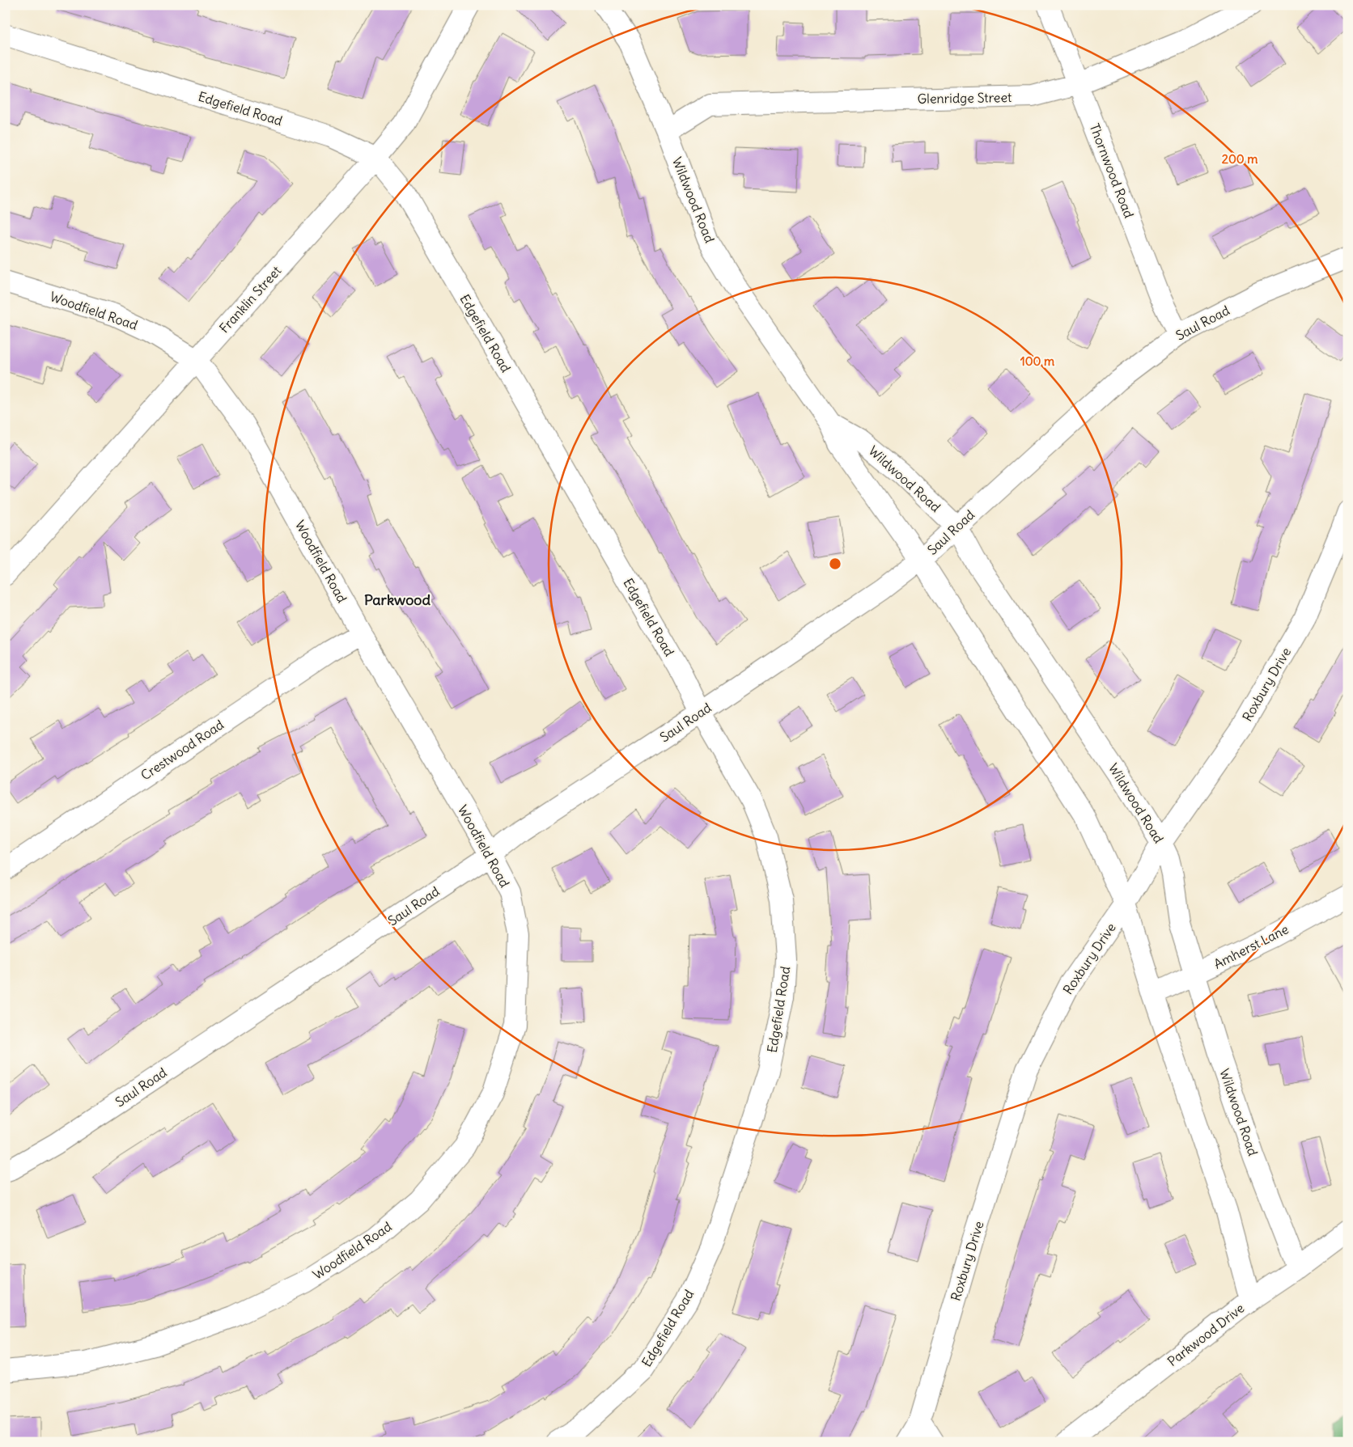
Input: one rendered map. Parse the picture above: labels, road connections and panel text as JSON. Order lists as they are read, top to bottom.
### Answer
{
  "streets": {
    "street": [
      "Glenridge Street",
      "Edgefield Road",
      "Thornwood Road",
      "Wildwood Road",
      "Franklin Street",
      "Woodfield Road",
      "Saul Road",
      "Roxbury Drive",
      "Crestwood Road",
      "Amherst Lane",
      "Parkwood Drive"
    ]
  },
  "crossings": [
    ["Glenridge Street", "Thornwood Road"],
    ["Glenridge Street", "Wildwood Road"],
    ["Edgefield Road", "Franklin Street"],
    ["Edgefield Road", "Saul Road"],
    ["Thornwood Road", "Saul Road"],
    ["Wildwood Road", "Saul Road"],
    ["Wildwood Road", "Roxbury Drive"],
    ["Wildwood Road", "Amherst Lane"],
    ["Wildwood Road", "Parkwood Drive"],
    ["Franklin Street", "Woodfield Road"],
    ["Woodfield Road", "Saul Road"],
    ["Woodfield Road", "Crestwood Road"]
  ],
  "districts": ["Parkwood"],
  "rings": ["200 m", "100 m"]
}
